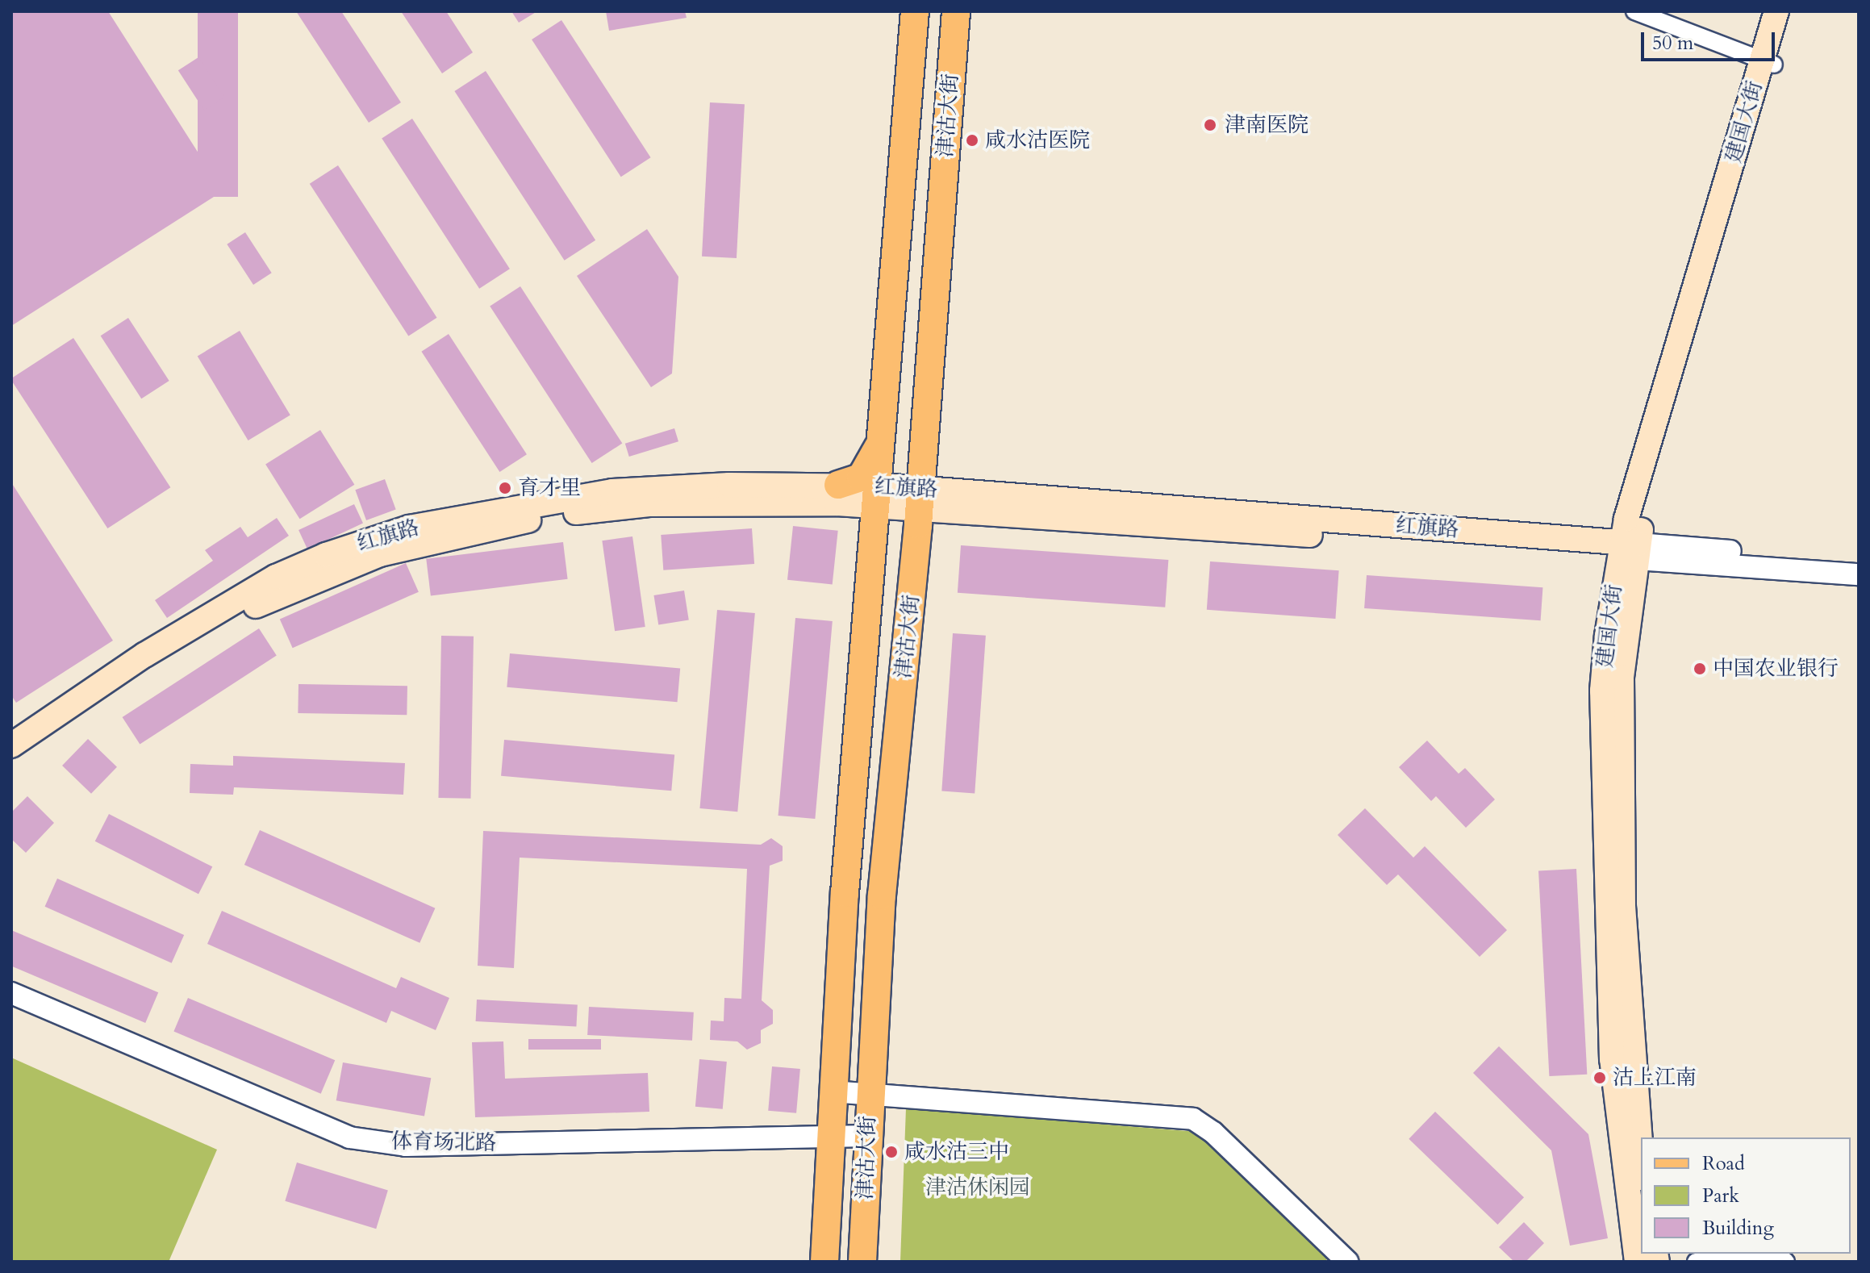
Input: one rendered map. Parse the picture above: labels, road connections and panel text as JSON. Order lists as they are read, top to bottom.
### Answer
{
  "streets": {
    "main road": ["津沽大街", "建国大街", "红旗路"],
    "street": ["体育场北路"]
  },
  "crossings": [
    ["津沽大街", "红旗路"],
    ["津沽大街", "体育场北路"],
    ["建国大街", "红旗路"]
  ],
  "parks": ["津沽休闲园"],
  "places": [
    "津南医院",
    "咸水沽医院",
    "育才里",
    "中国农业银行",
    "沽上江南",
    "咸水沽三中"
  ],
  "legend": ["Road", "Park", "Building"],
  "scale_bar": "50 m"
}
